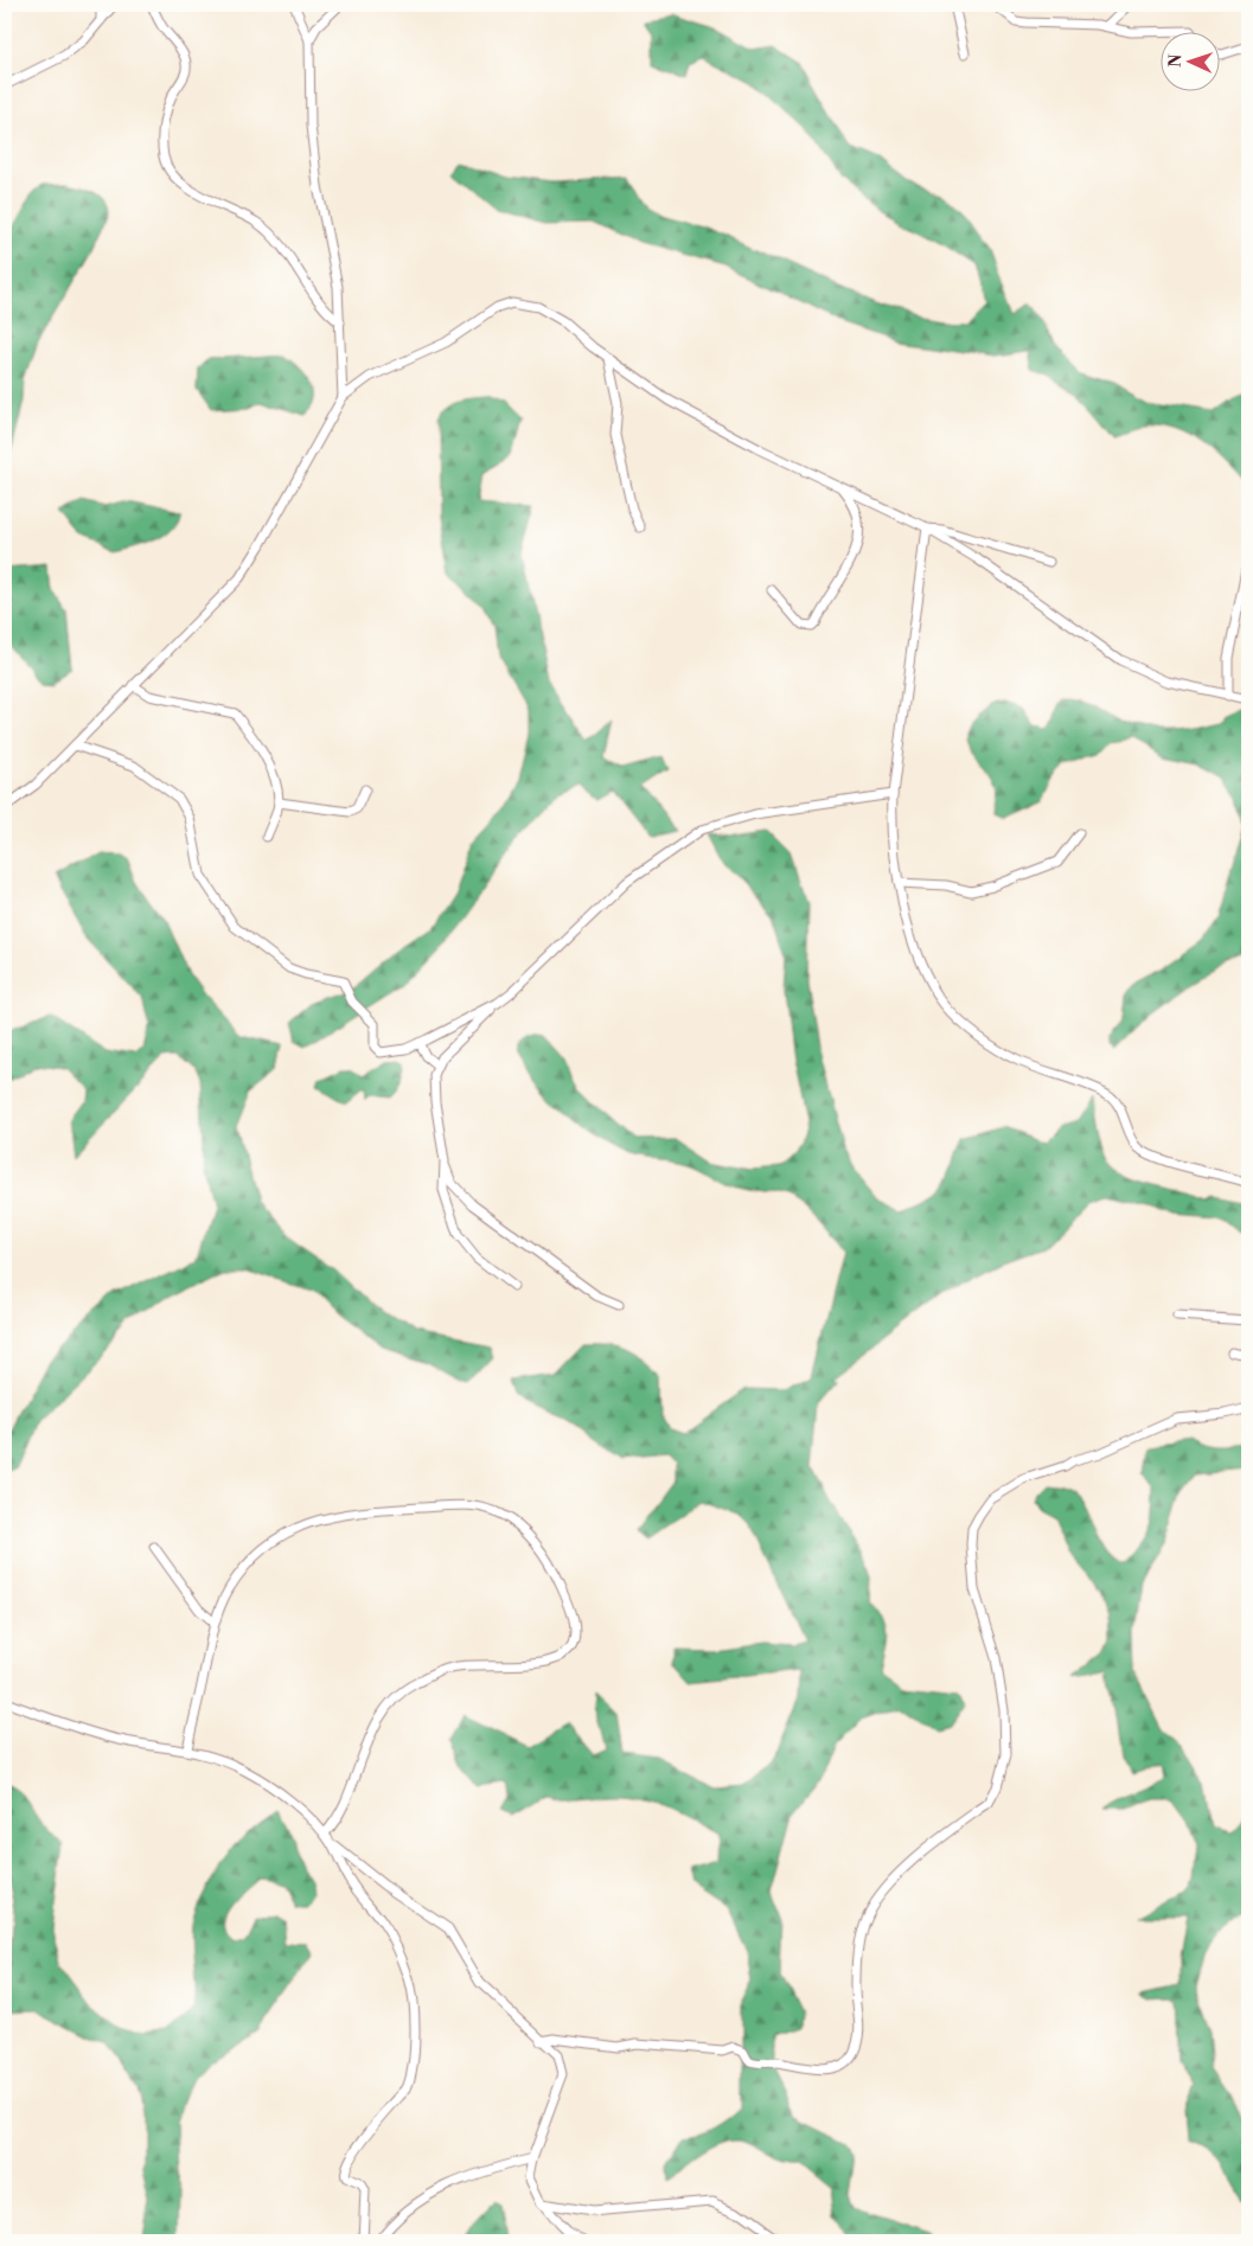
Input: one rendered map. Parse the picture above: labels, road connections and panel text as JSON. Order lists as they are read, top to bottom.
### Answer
{
  "north": "left"
}
